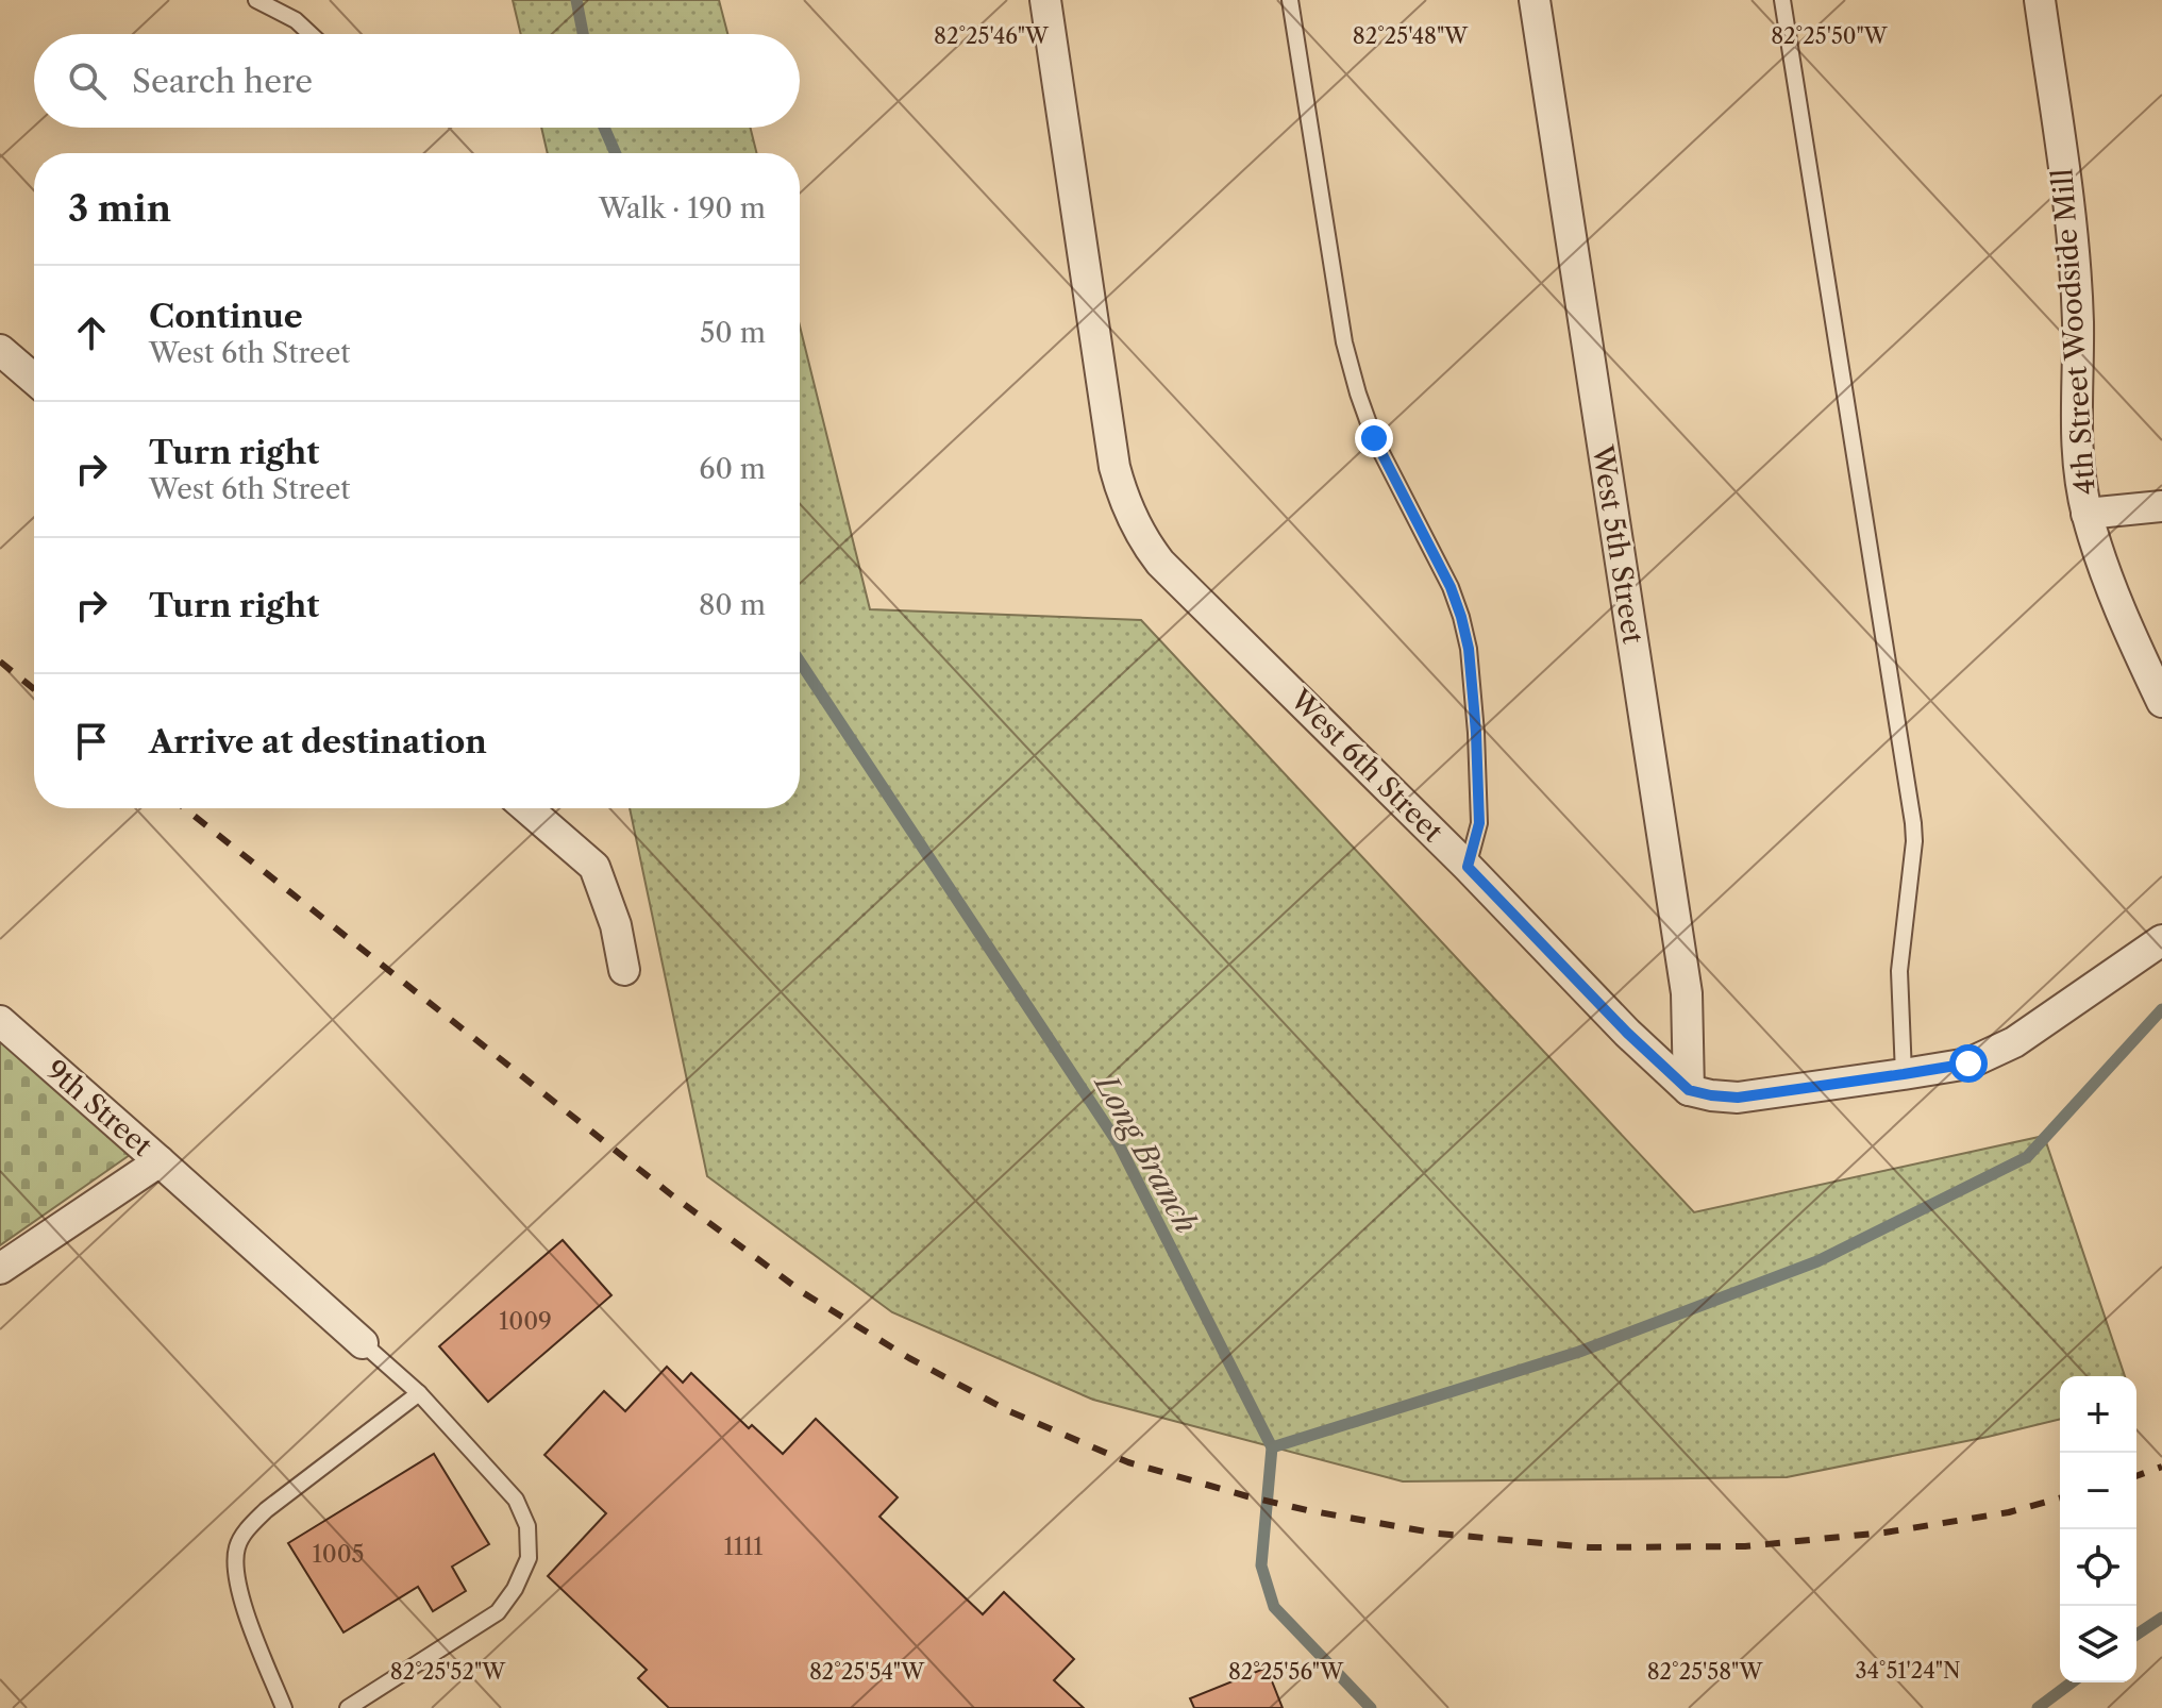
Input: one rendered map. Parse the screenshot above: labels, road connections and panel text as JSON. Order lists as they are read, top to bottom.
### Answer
{
  "streets": {
    "street": [
      "4th Street Woodside Mill",
      "West 5th Street",
      "West 6th Street",
      "9th Street"
    ]
  },
  "crossings": [
    ["West 5th Street", "West 6th Street"]
  ],
  "water": ["Long Branch"],
  "house_numbers": ["1009", "1111", "1005"],
  "page": {
    "search": "Search here",
    "heading": ["3 min", "Walk · 190 m"],
    "list": [
      ["Continue", "West 6th Street", "50 m"],
      ["Turn right", "West 6th Street", "60 m"],
      ["Turn right", "80 m"],
      "Arrive at destination"
    ],
    "map_buttons": ["+", "−"]
  },
  "coordinates": [
    "82°25'46\"W",
    "82°25'48\"W",
    "82°25'50\"W",
    "34°51'24\"N",
    "82°25'52\"W",
    "82°25'54\"W",
    "82°25'56\"W",
    "82°25'58\"W"
  ]
}
